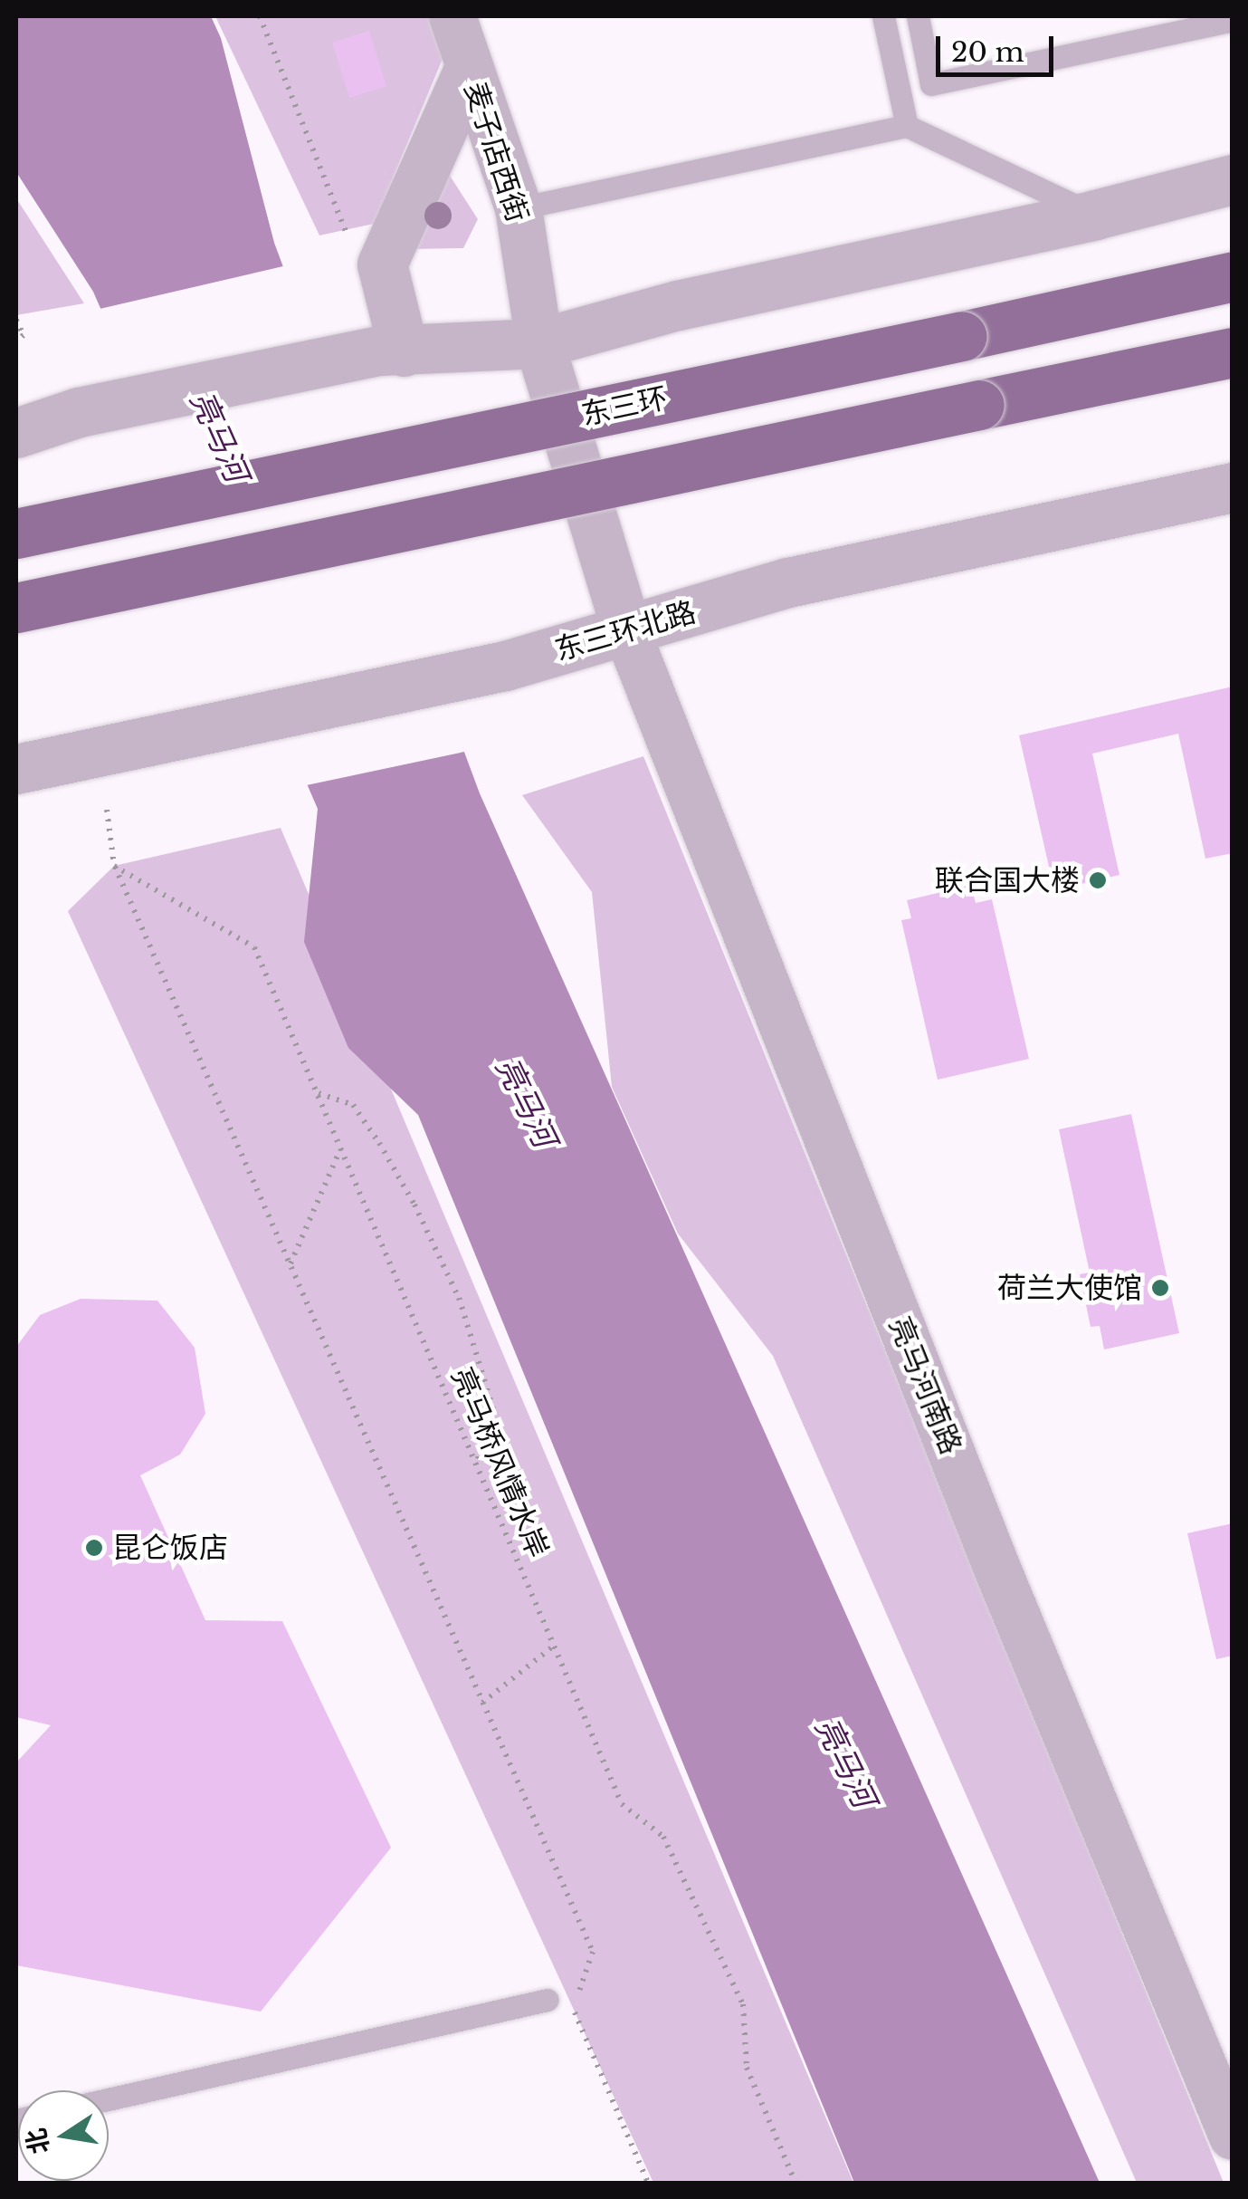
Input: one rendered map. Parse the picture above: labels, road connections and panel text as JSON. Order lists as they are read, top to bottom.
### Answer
{
  "streets": {
    "highway": ["东三环"],
    "street": ["麦子店西街", "东三环北路", "亮马河南路"],
    "path": ["亮马桥风情水岸"]
  },
  "crossings": [
    ["东三环北路", "亮马河南路"]
  ],
  "water": ["亮马河"],
  "places": ["联合国大楼", "荷兰大使馆", "昆仑饭店"],
  "scale_bar": "20 m",
  "north": "left"
}
